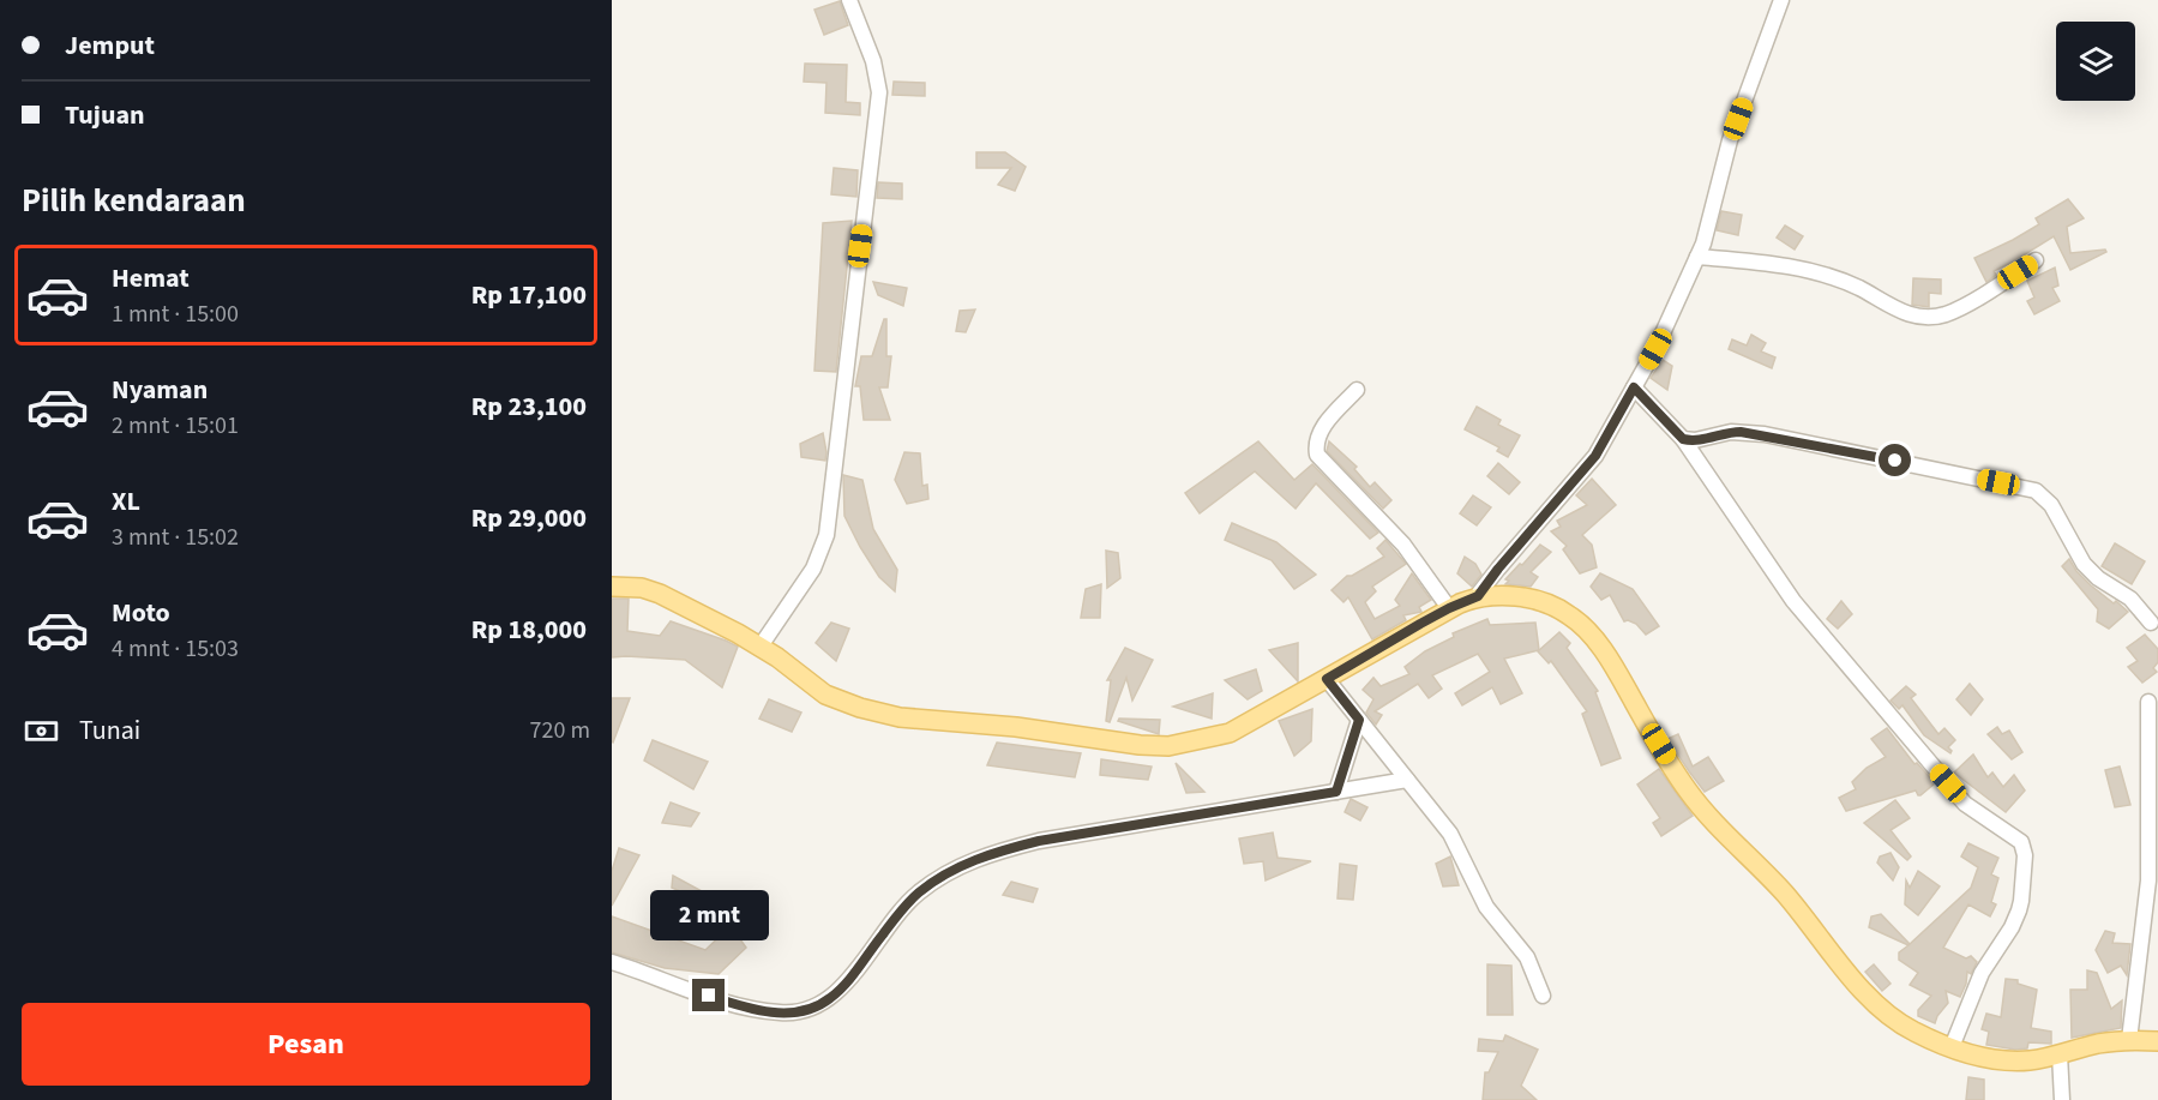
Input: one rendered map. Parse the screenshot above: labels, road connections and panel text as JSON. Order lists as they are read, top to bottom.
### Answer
{
  "page": {
    "banner": ["Jemput", "Tujuan"],
    "heading": "Pilih kendaraan",
    "list": [
      {
        "name": "Hemat",
        "note": "1 mnt · 15:00",
        "value": "Rp 17,100"
      },
      {
        "name": "Nyaman",
        "note": "2 mnt · 15:01",
        "value": "Rp 23,100"
      },
      {
        "name": "XL",
        "note": "3 mnt · 15:02",
        "value": "Rp 29,000"
      },
      {
        "name": "Moto",
        "note": "4 mnt · 15:03",
        "value": "Rp 18,000"
      }
    ],
    "pay": ["Tunai", "720 m"],
    "bubble": "2 mnt",
    "buttons": "Pesan"
  }
}
